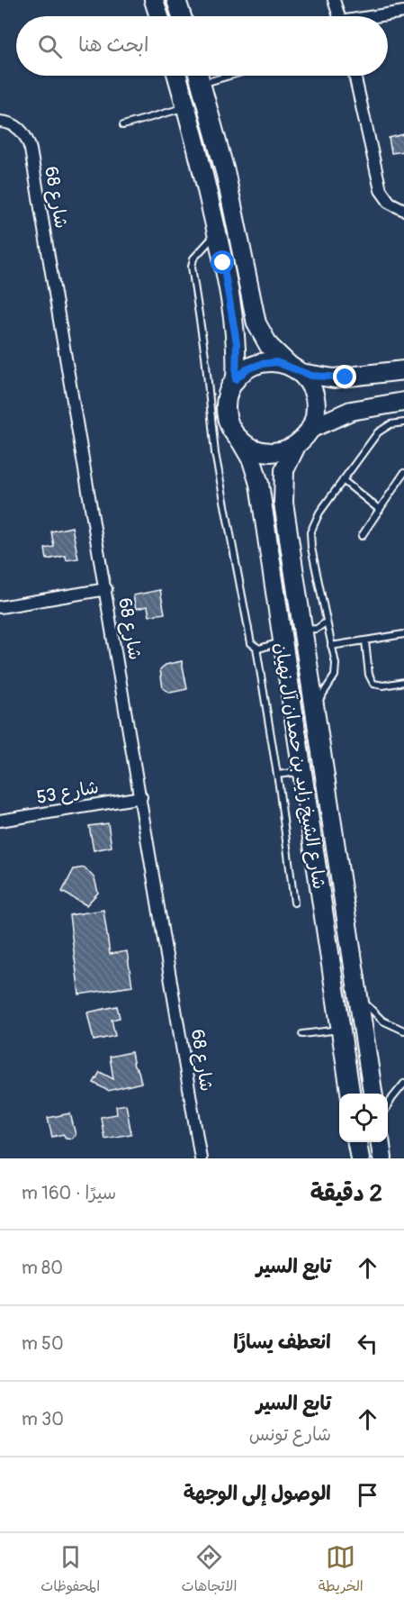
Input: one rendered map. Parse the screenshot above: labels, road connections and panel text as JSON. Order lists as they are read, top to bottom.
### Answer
{
  "streets": {
    "main road": ["شارع الشيخ زايد بن حمدان آل نهيان"],
    "street": ["شارع 68", "شارع 53"]
  },
  "crossings": [
    ["شارع 68", "شارع 53"]
  ],
  "page": {
    "search": "ابحث هنا",
    "heading": ["2 دقيقة", "سيرًا · 160 m"],
    "list": [
      ["تابع السير", "80 m"],
      ["انعطف يسارًا", "50 m"],
      ["تابع السير", "شارع تونس", "30 m"],
      "الوصول إلى الوجهة"
    ],
    "nav": ["الخريطة", "الاتجاهات", "المحفوظات"]
  }
}
